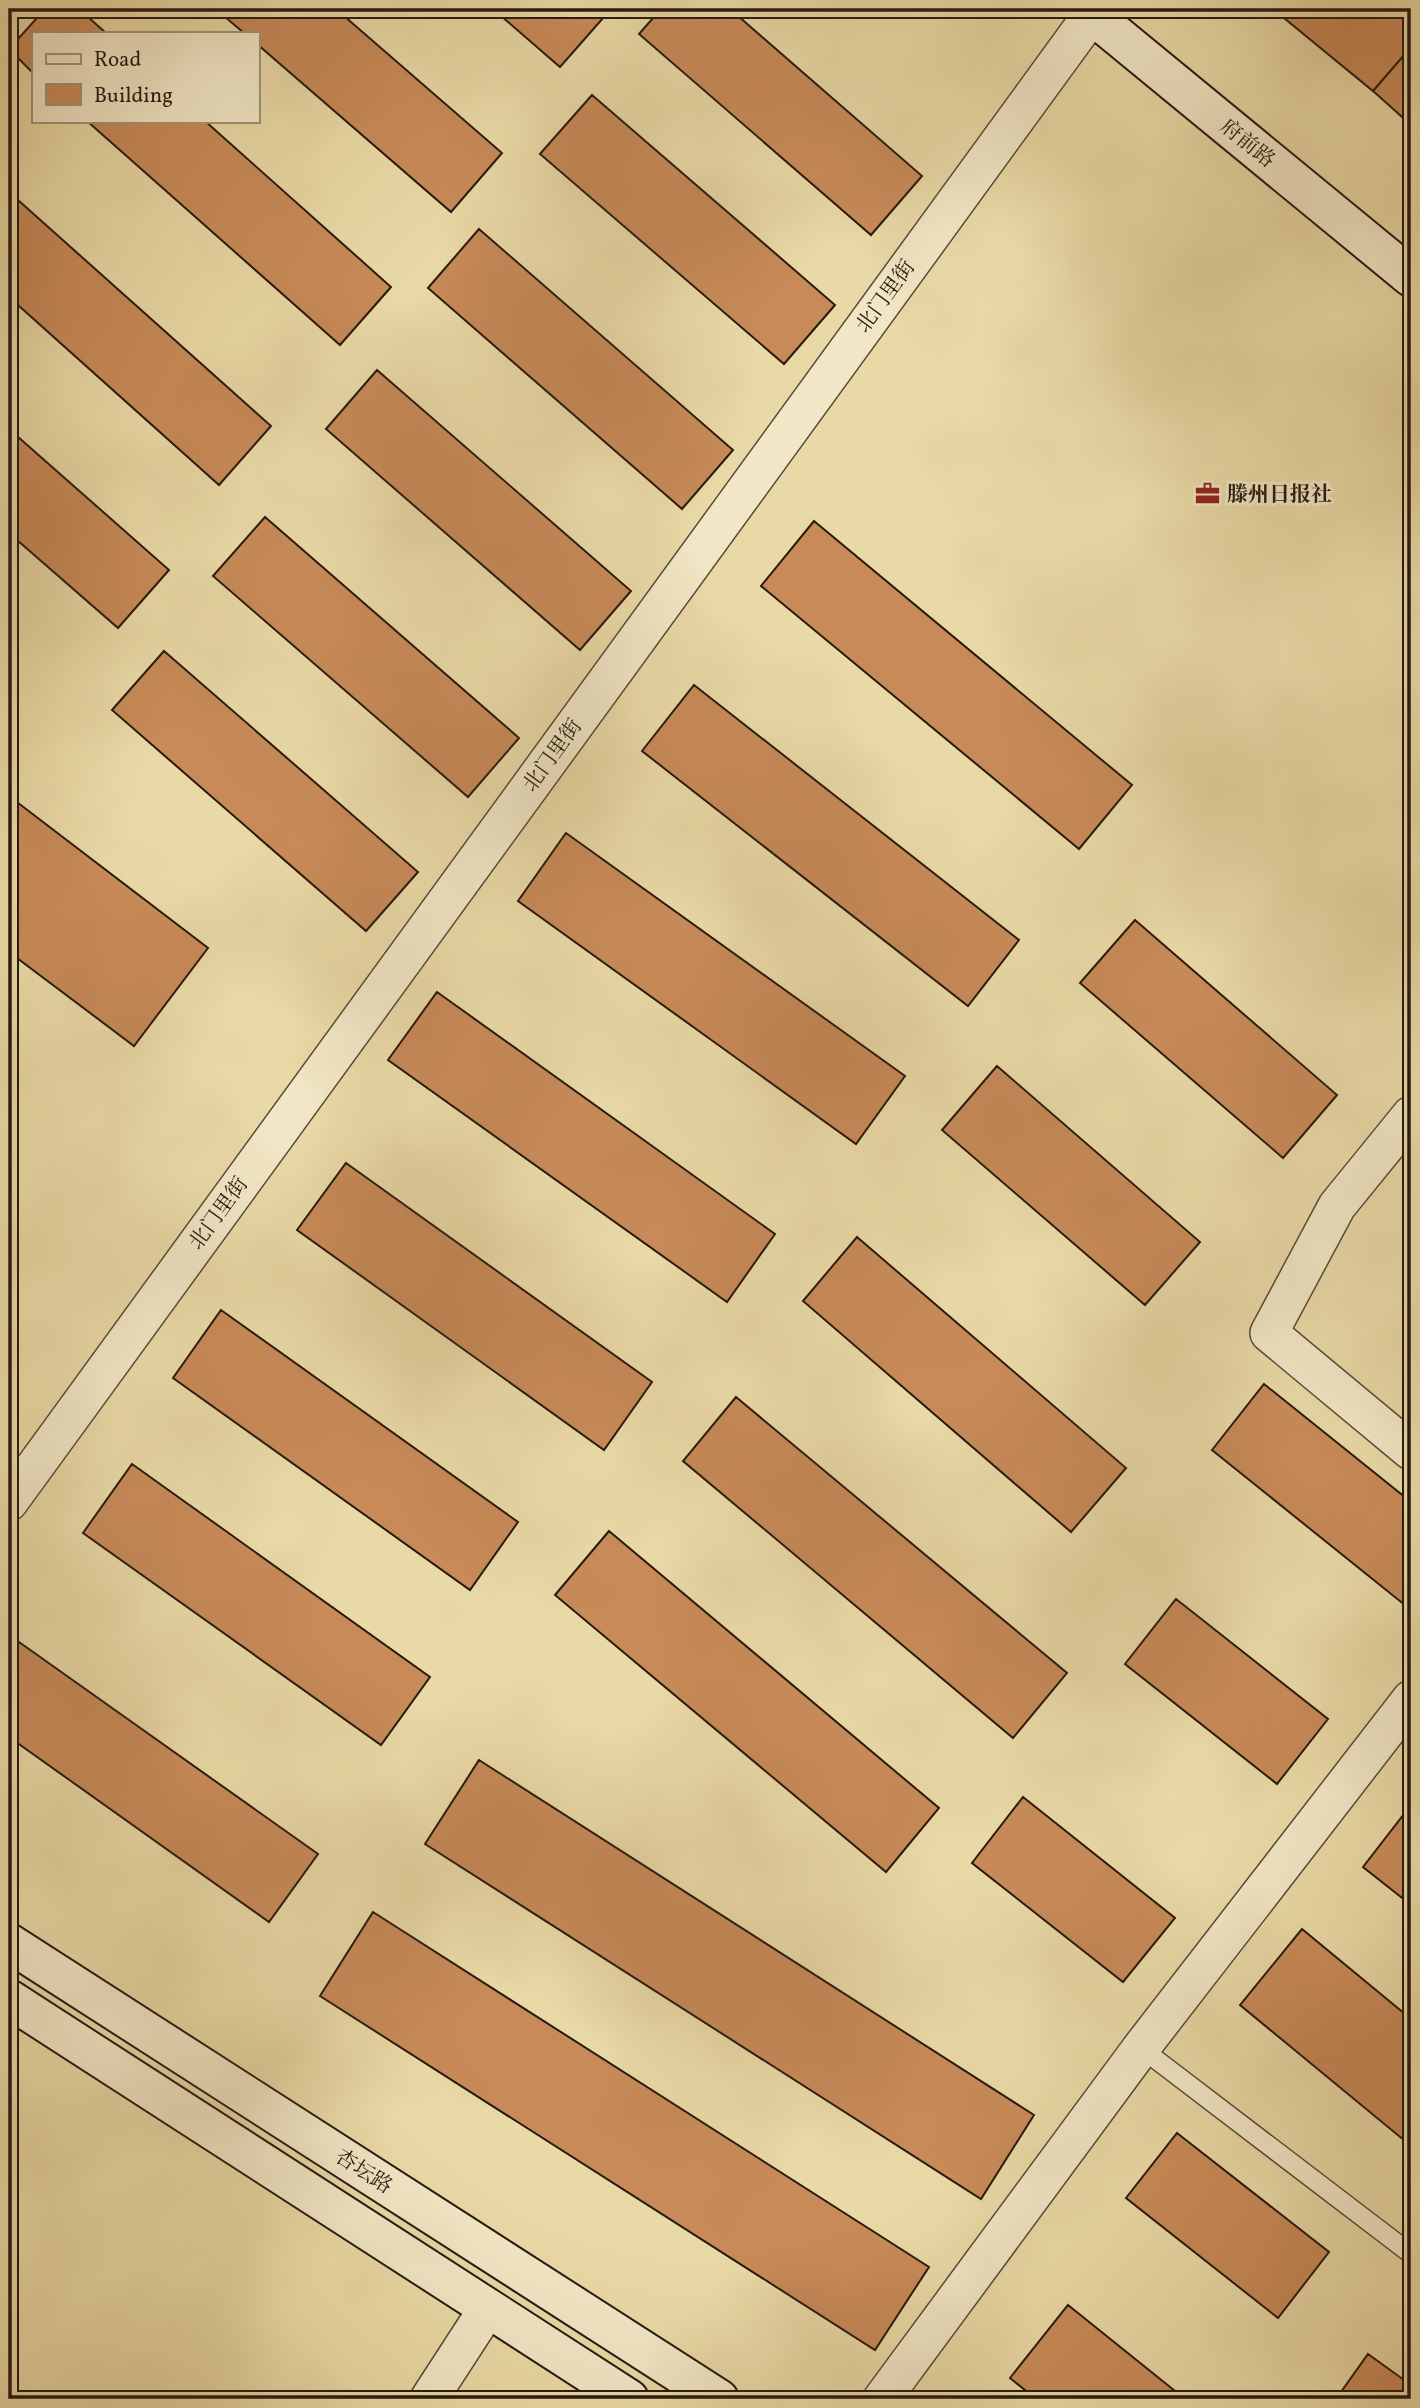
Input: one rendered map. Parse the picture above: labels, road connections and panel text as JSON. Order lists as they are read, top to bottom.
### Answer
{
  "streets": {
    "main road": ["府前路", "杏坛路"],
    "street": ["北门里街"]
  },
  "crossings": [
    ["府前路", "北门里街"]
  ],
  "places": {
    "office": ["滕州日报社"]
  },
  "legend": ["Road", "Building"]
}
